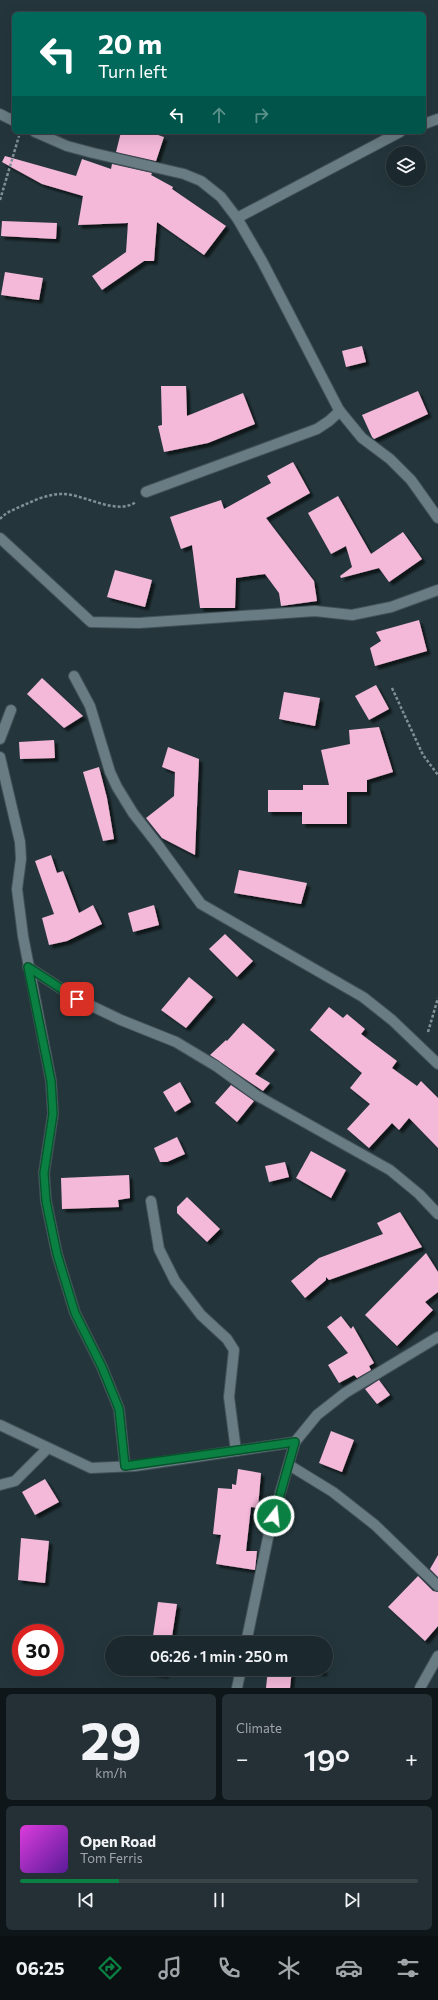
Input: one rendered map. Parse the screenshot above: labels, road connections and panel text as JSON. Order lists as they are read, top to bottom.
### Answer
{
  "page": {
    "turn": ["20 m", "Turn left"],
    "limit": "30",
    "trip": "06:26 · 1 min · 250 m",
    "tile": [
      ["29", "km/h"],
      "Climate"
    ],
    "heat": ["−", "19°", "+"],
    "song": ["Open Road", "Tom Ferris"],
    "tabs": "06:25"
  }
}
